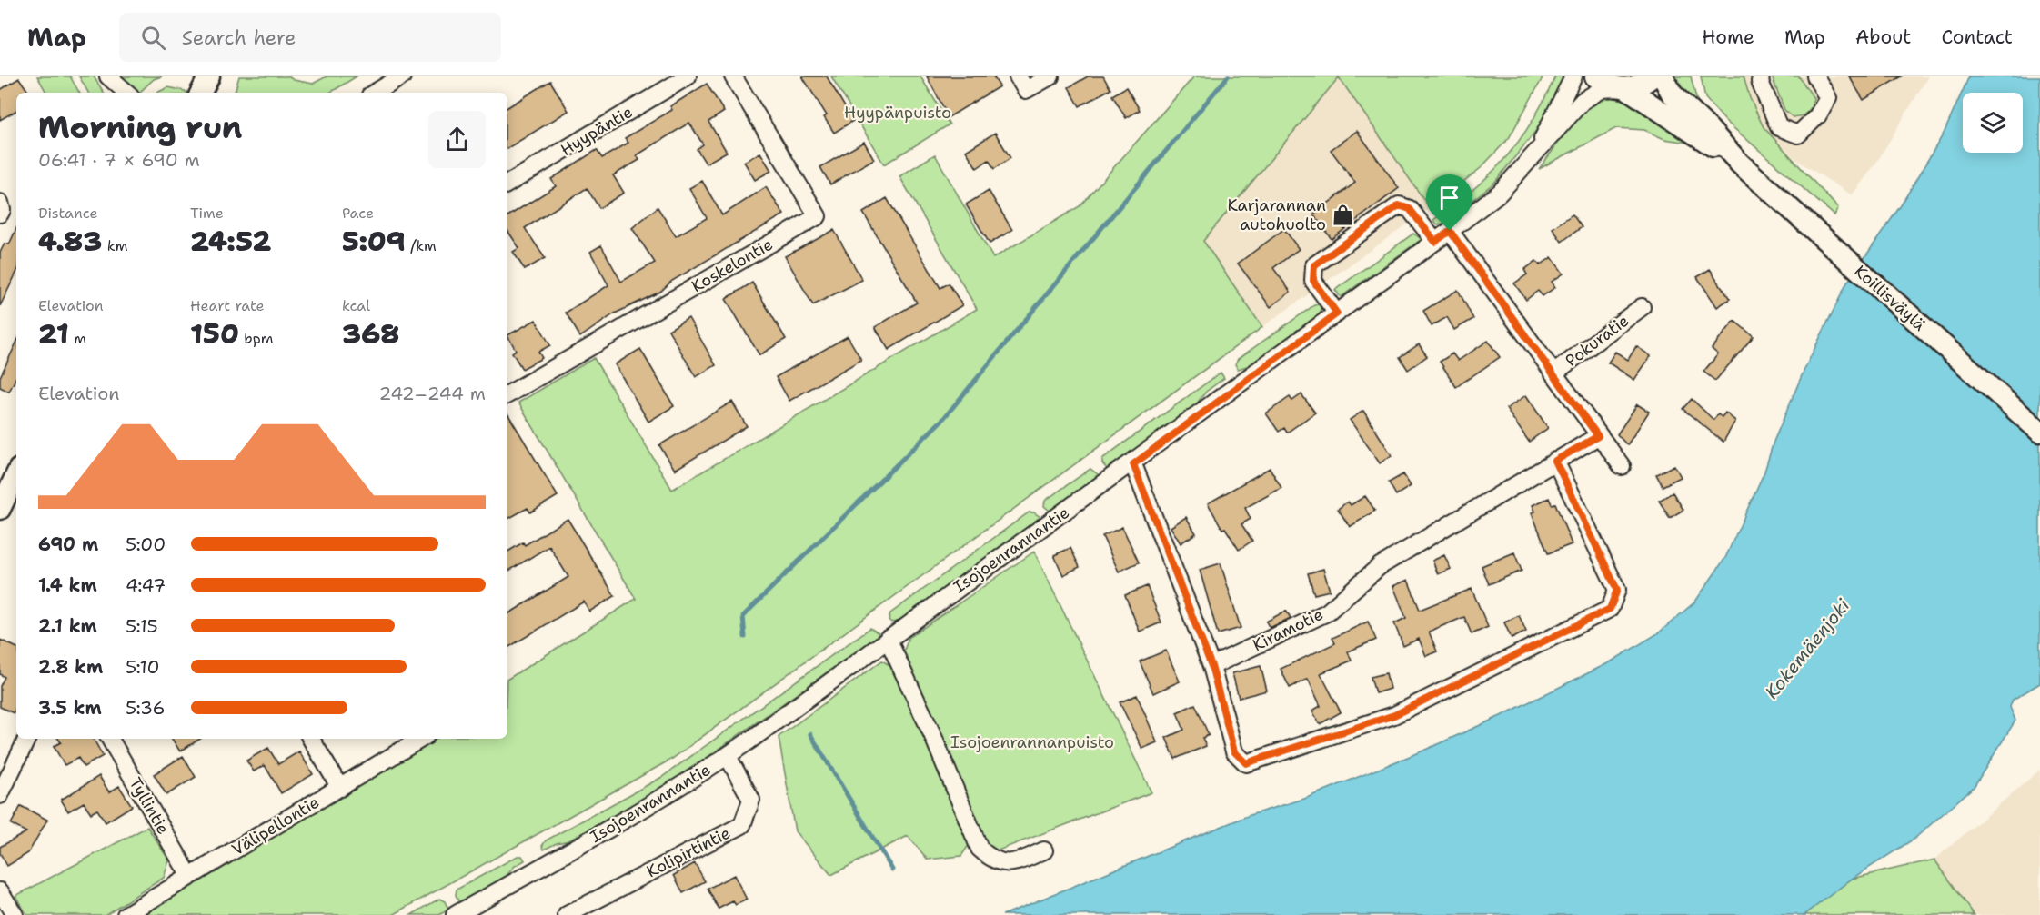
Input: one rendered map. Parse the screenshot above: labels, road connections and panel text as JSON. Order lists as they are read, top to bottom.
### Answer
{
  "streets": {
    "main road": ["Koillisväylä"],
    "street": [
      "Hyypäntie",
      "Koskelontie",
      "Pokuratie",
      "Isojoenrannantie",
      "Kiramotie",
      "Tyllintie",
      "Välipellontie",
      "Kolipirtintie"
    ]
  },
  "crossings": [
    ["Koillisväylä", "Isojoenrannantie"],
    ["Isojoenrannantie", "Kolipirtintie"],
    ["Tyllintie", "Välipellontie"]
  ],
  "water": ["Kokemäenjoki"],
  "parks": ["Hyypänpuisto", "Isojoenrannanpuisto"],
  "places": {
    "shop": ["Karjarannan autohuolto"]
  },
  "page": {
    "header": "Map",
    "search": "Search here",
    "nav": [
      "Home",
      "Map",
      "About",
      "Contact"
    ],
    "heading": ["Morning run", "06:41 · 7 × 690 m"],
    "stats": [
      ["Distance", "4.83 km"],
      ["Time", "24:52"],
      ["Pace", "5:09 /km"],
      ["Elevation", "21 m"],
      ["Heart rate", "150 bpm"],
      ["kcal", "368"]
    ],
    "chart": ["Elevation", "242–244 m"],
    "list": [
      {
        "name": "690 m",
        "note": "5:00"
      },
      {
        "name": "1.4 km",
        "note": "4:47"
      },
      {
        "name": "2.1 km",
        "note": "5:15"
      },
      {
        "name": "2.8 km",
        "note": "5:10"
      },
      {
        "name": "3.5 km",
        "note": "5:36"
      }
    ]
  }
}
